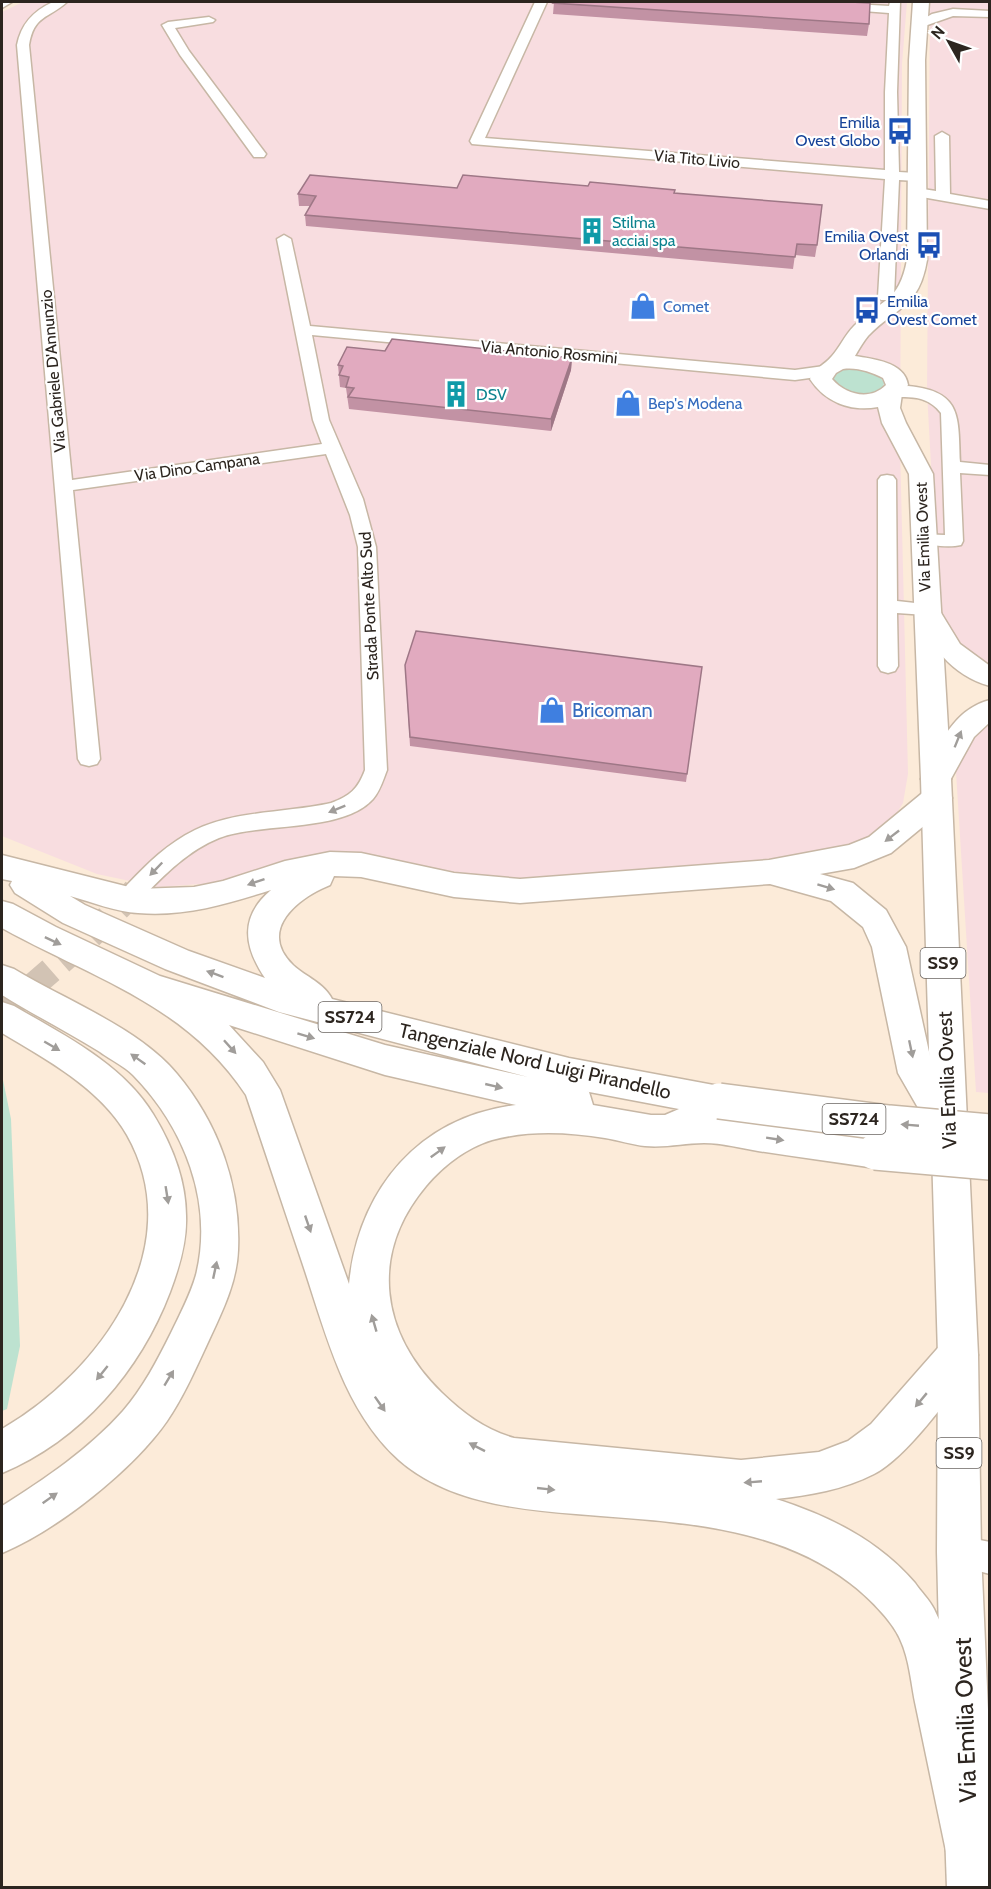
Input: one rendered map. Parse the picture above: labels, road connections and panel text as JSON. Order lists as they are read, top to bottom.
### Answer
{
  "streets": {
    "main road": [
      "Via Emilia Ovest",
      "SS9",
      "SS724",
      "Tangenziale Nord Luigi Pirandello"
    ],
    "street": [
      "Via Tito Livio",
      "Via Antonio Rosmini",
      "Via Gabriele D'Annunzio",
      "Via Dino Campana",
      "Strada Ponte Alto Sud"
    ]
  },
  "crossings": [
    ["Via Antonio Rosmini", "Via Emilia Ovest"],
    ["Via Antonio Rosmini", "Strada Ponte Alto Sud"],
    ["Via Gabriele D'Annunzio", "Via Dino Campana"],
    ["Via Dino Campana", "Strada Ponte Alto Sud"]
  ],
  "places": {
    "bus stop": ["Emilia Ovest Globo", "Emilia Ovest Orlandi", "Emilia Ovest Comet"],
    "building": ["Stilma acciai spa", "DSV"],
    "shop": ["Comet", "Bep's Modena", "Bricoman"]
  },
  "north": "top left"
}
